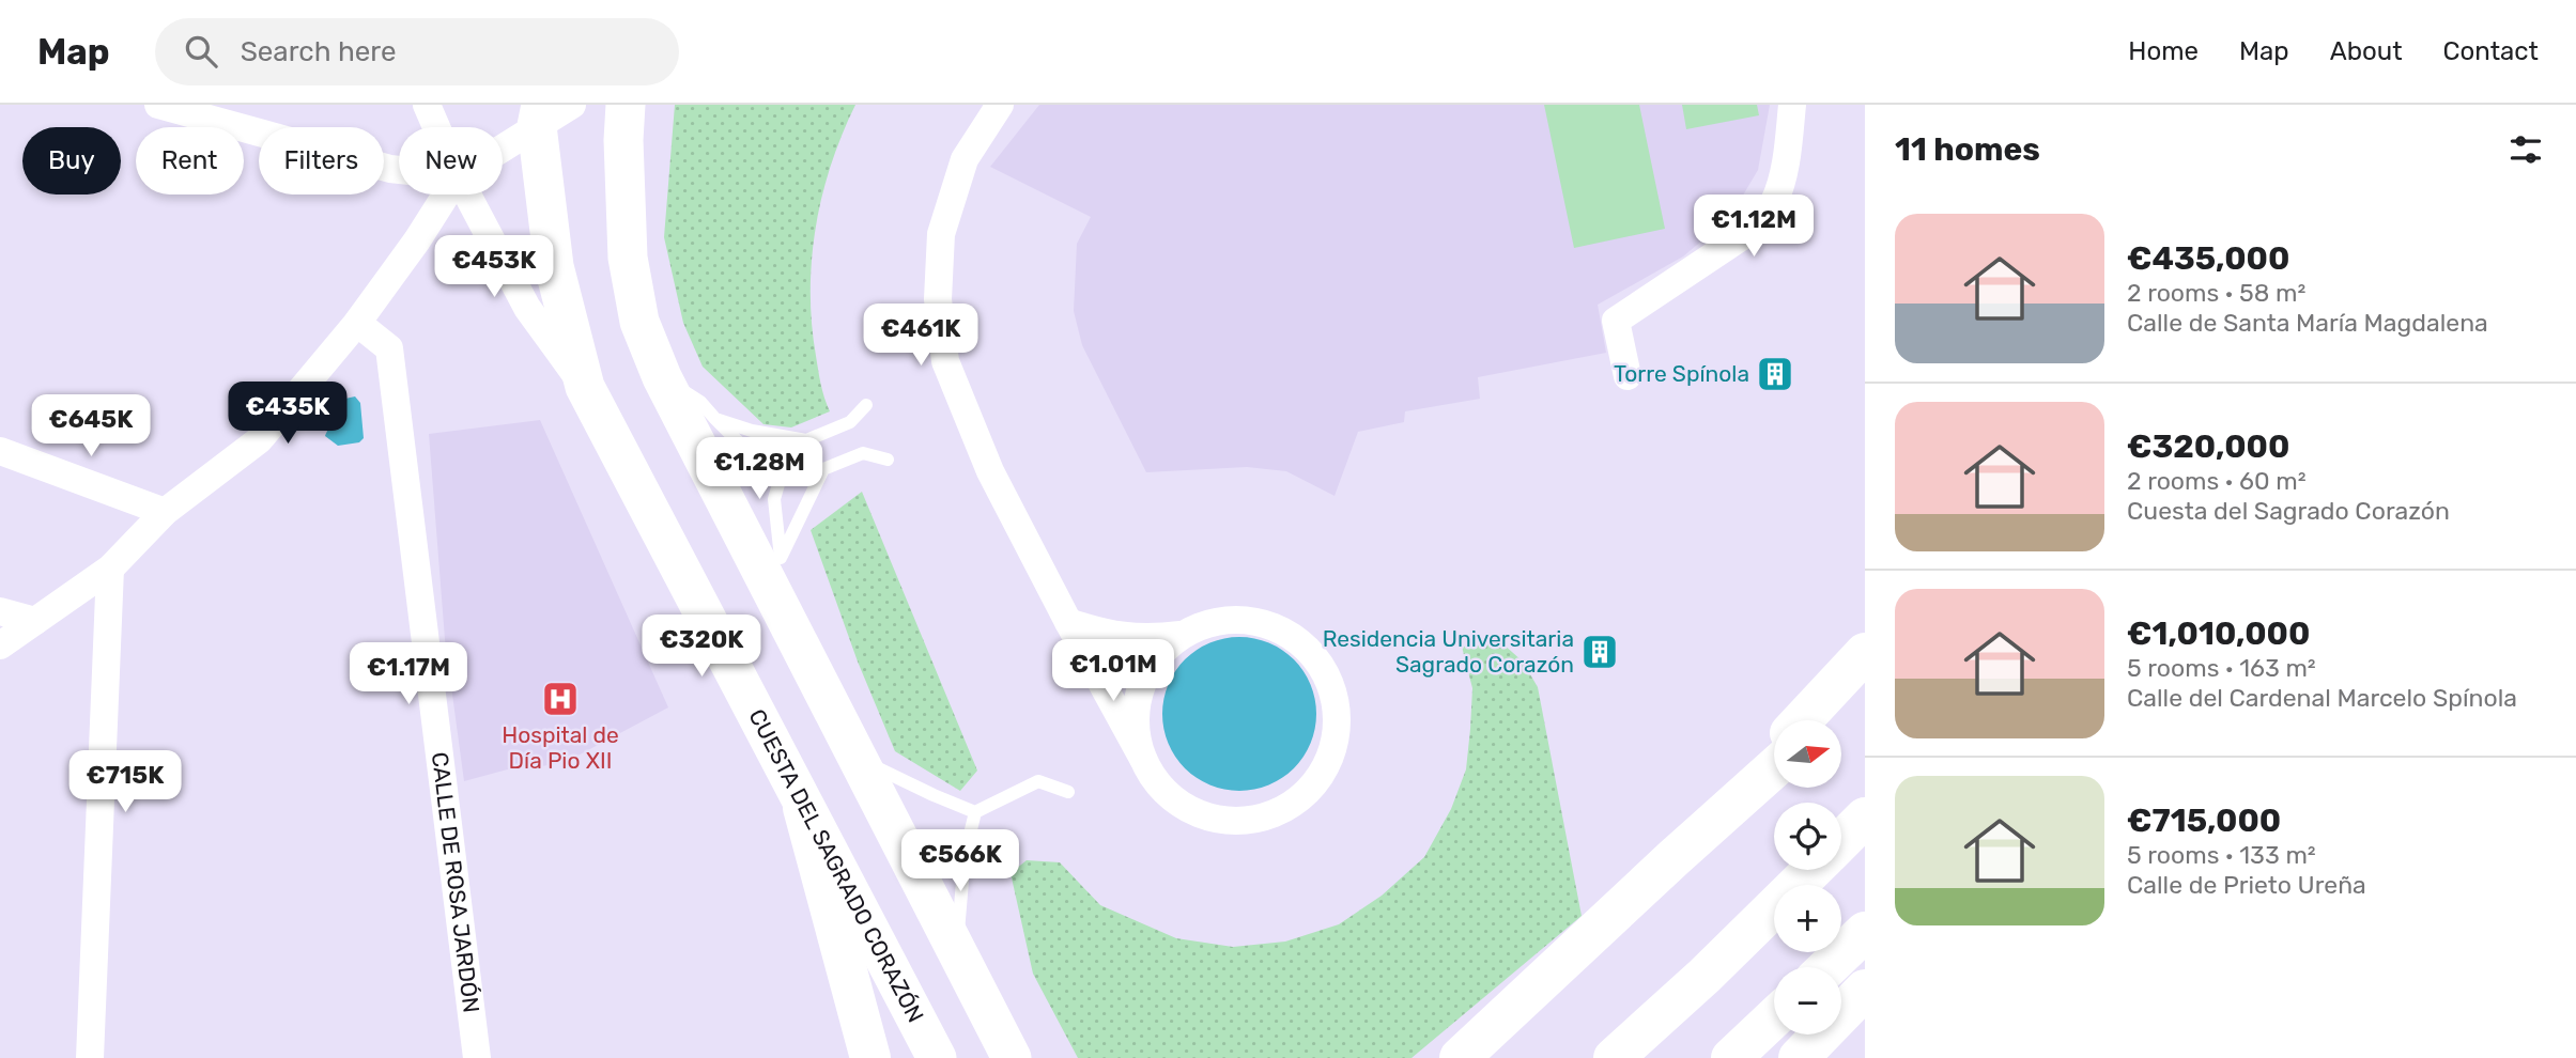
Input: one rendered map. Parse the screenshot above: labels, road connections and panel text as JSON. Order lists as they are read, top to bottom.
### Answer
{
  "streets": {
    "main road": ["CUESTA DEL SAGRADO CORAZÓN"],
    "street": ["CALLE DE ROSA JARDÓN"]
  },
  "places": {
    "building": ["Torre Spínola", "Residencia Universitaria Sagrado Corazón"],
    "hospital": ["Hospital de Día Pio XII"]
  },
  "north": "right",
  "page": {
    "header": "Map",
    "search": "Search here",
    "nav": [
      "Home",
      "Map",
      "About",
      "Contact"
    ],
    "heading": "11 homes",
    "chip": [
      "Buy",
      "Rent",
      "Filters",
      "New"
    ],
    "price": [
      "€1.12M",
      "€453K",
      "€461K",
      "€435K",
      "€645K",
      "€1.28M",
      "€320K",
      "€1.01M",
      "€1.17M",
      "€715K",
      "€566K"
    ],
    "list": [
      {
        "name": "€435,000",
        "note": "2 rooms · 58 m² · Calle de Santa María Magdalena"
      },
      {
        "name": "€320,000",
        "note": "2 rooms · 60 m² · Cuesta del Sagrado Corazón"
      },
      {
        "name": "€1,010,000",
        "note": "5 rooms · 163 m² · Calle del Cardenal Marcelo Spínola"
      },
      {
        "name": "€715,000",
        "note": "5 rooms · 133 m² · Calle de Prieto Ureña"
      }
    ],
    "map_buttons": ["+", "−"]
  }
}
